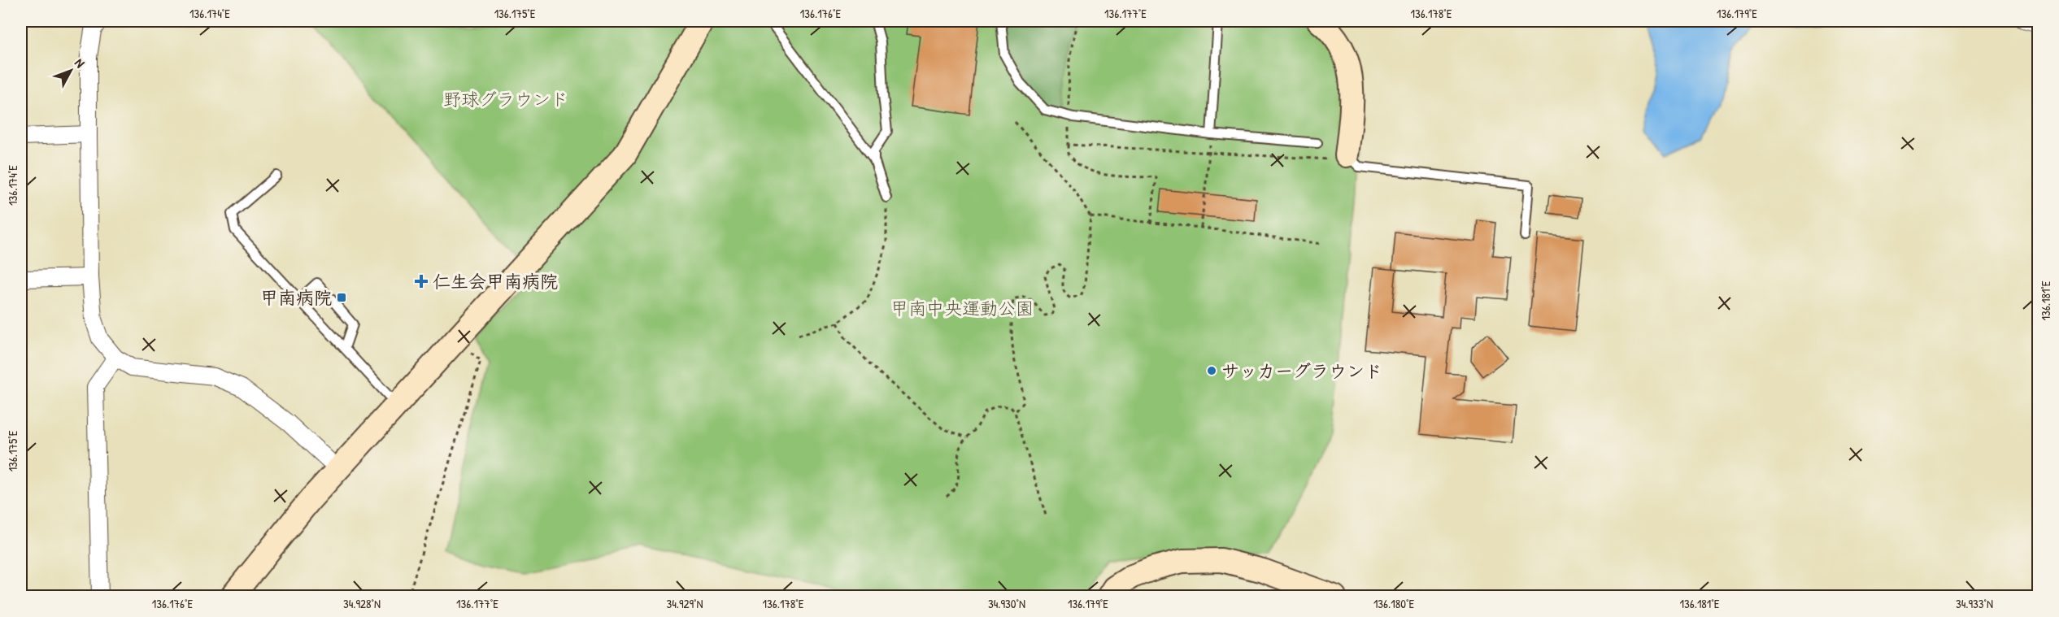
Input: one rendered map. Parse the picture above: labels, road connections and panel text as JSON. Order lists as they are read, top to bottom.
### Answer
{
  "parks": ["野球グラウンド", "甲南中央運動公園"],
  "places": {
    "health": ["仁生会甲南病院"],
    "transit": ["甲南病院"],
    "other": ["サッカーグラウンド"]
  },
  "north": "top right",
  "coordinates": [
    "136.174°E",
    "136.175°E",
    "136.176°E",
    "136.177°E",
    "136.178°E",
    "136.179°E",
    "136.181°E",
    "34.928°N",
    "34.929°N",
    "34.930°N",
    "136.180°E",
    "34.933°N"
  ]
}
